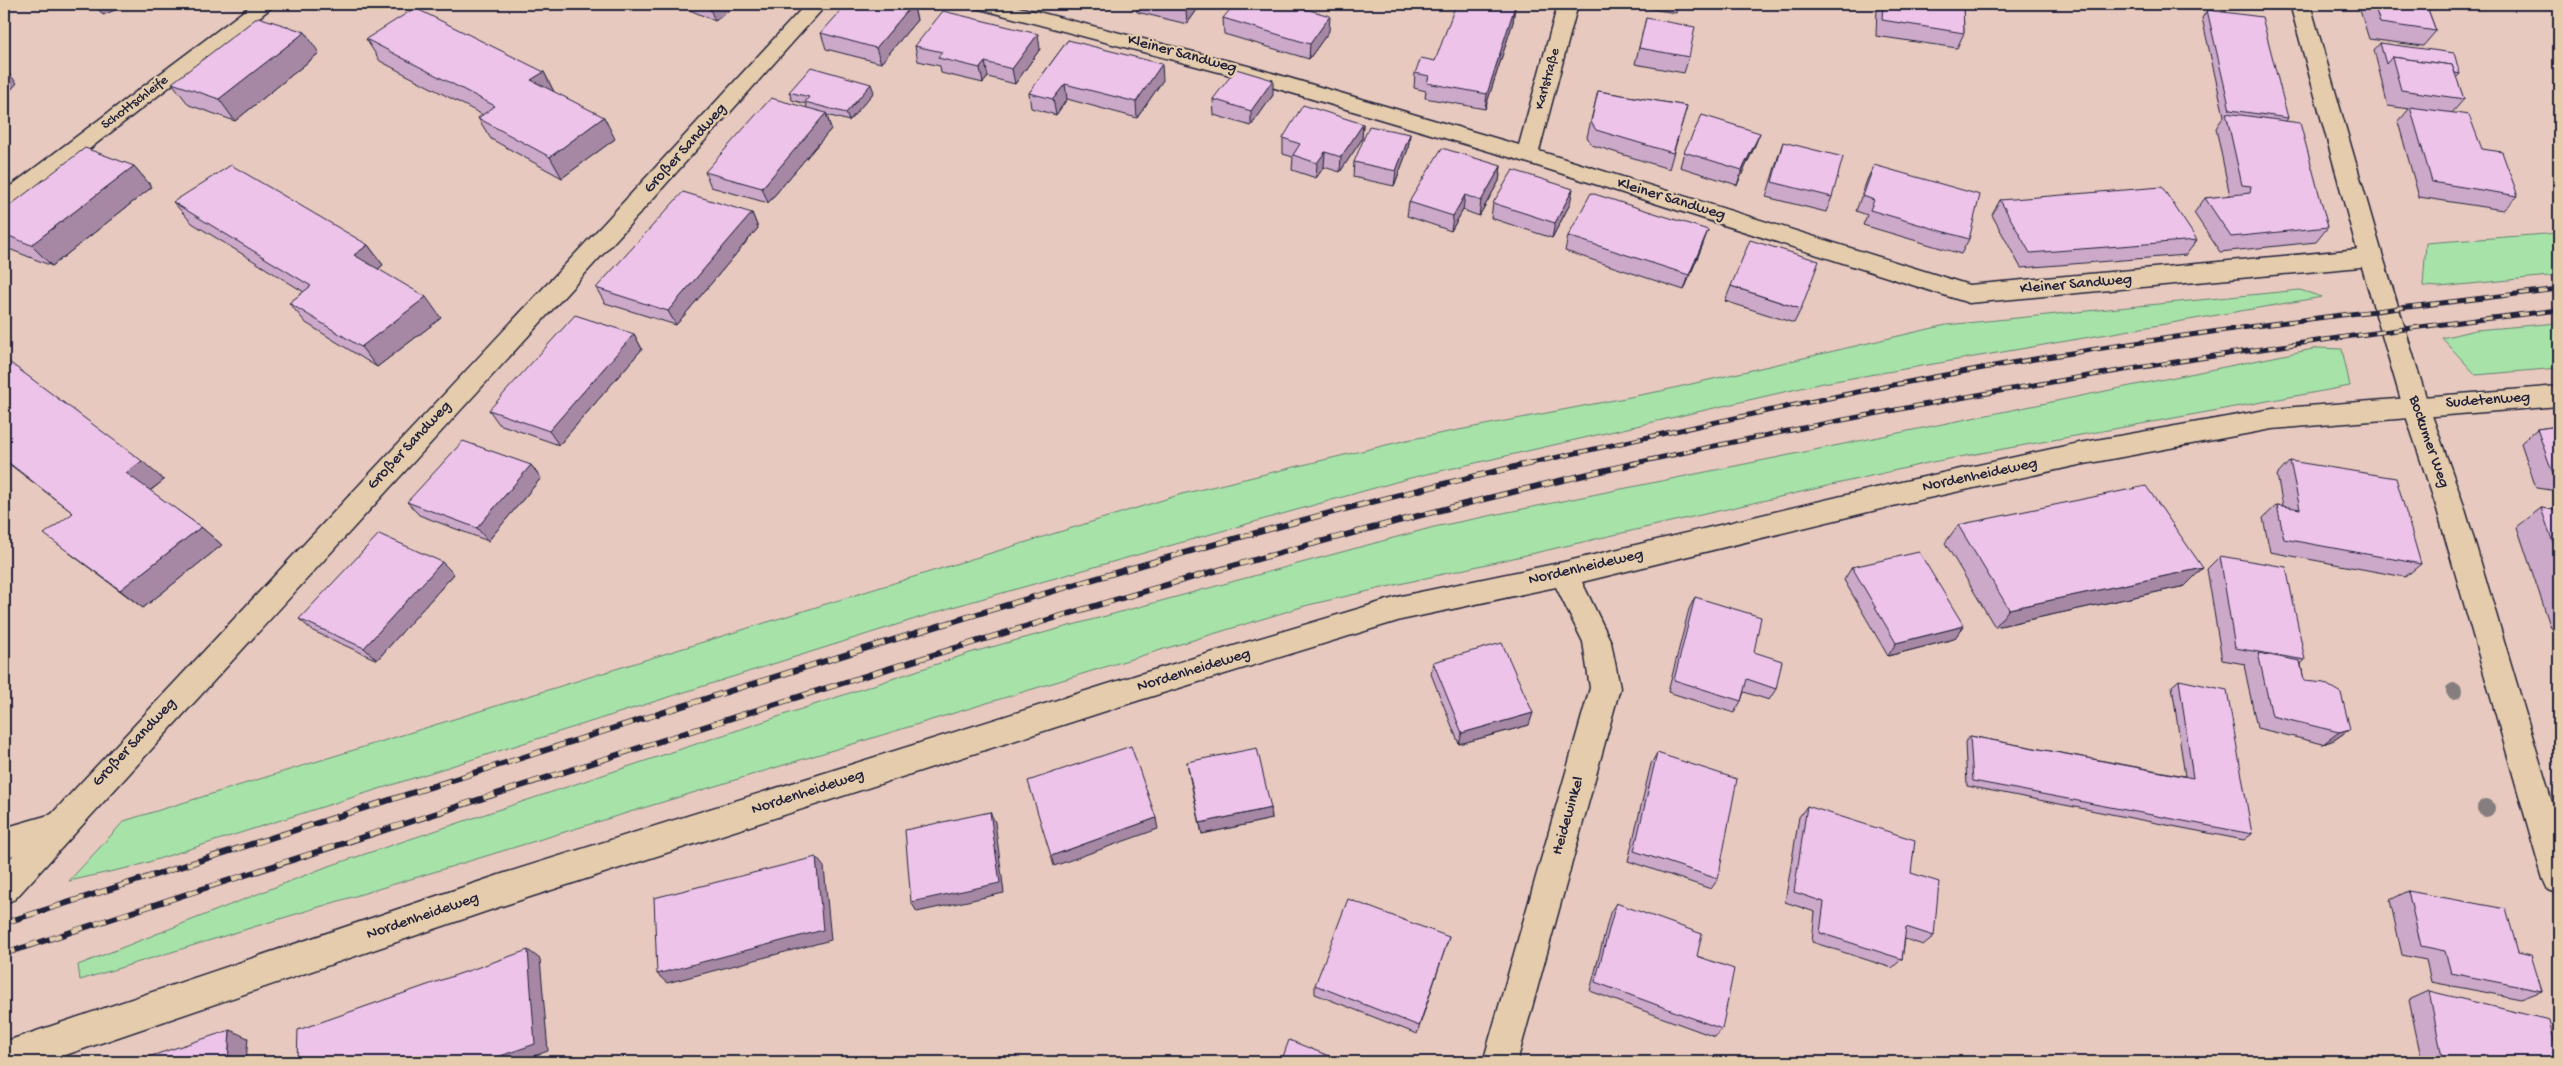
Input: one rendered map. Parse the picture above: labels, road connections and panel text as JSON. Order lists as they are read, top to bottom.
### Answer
{
  "streets": {
    "street": [
      "Kleiner Sandweg",
      "Karlstraße",
      "Schottschleife",
      "Großer Sandweg",
      "Sudetenweg",
      "Bockumer Weg",
      "Nordenheideweg",
      "Heidewinkel"
    ]
  },
  "crossings": [
    ["Kleiner Sandweg", "Karlstraße"],
    ["Kleiner Sandweg", "Bockumer Weg"],
    ["Sudetenweg", "Bockumer Weg"],
    ["Sudetenweg", "Nordenheideweg"],
    ["Bockumer Weg", "Nordenheideweg"],
    ["Nordenheideweg", "Heidewinkel"]
  ]
}
